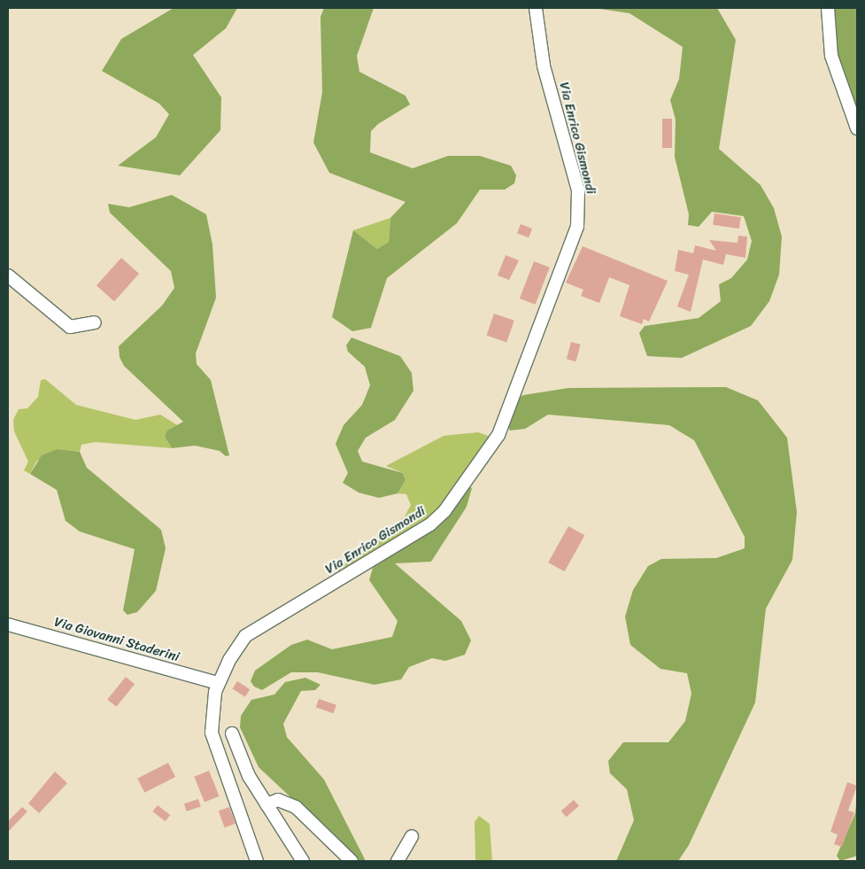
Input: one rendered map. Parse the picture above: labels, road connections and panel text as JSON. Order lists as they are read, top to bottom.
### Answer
{
  "streets": {
    "street": ["Via Enrico Gismondi", "Via Giovanni Staderini"]
  },
  "crossings": [
    ["Via Enrico Gismondi", "Via Giovanni Staderini"]
  ]
}
